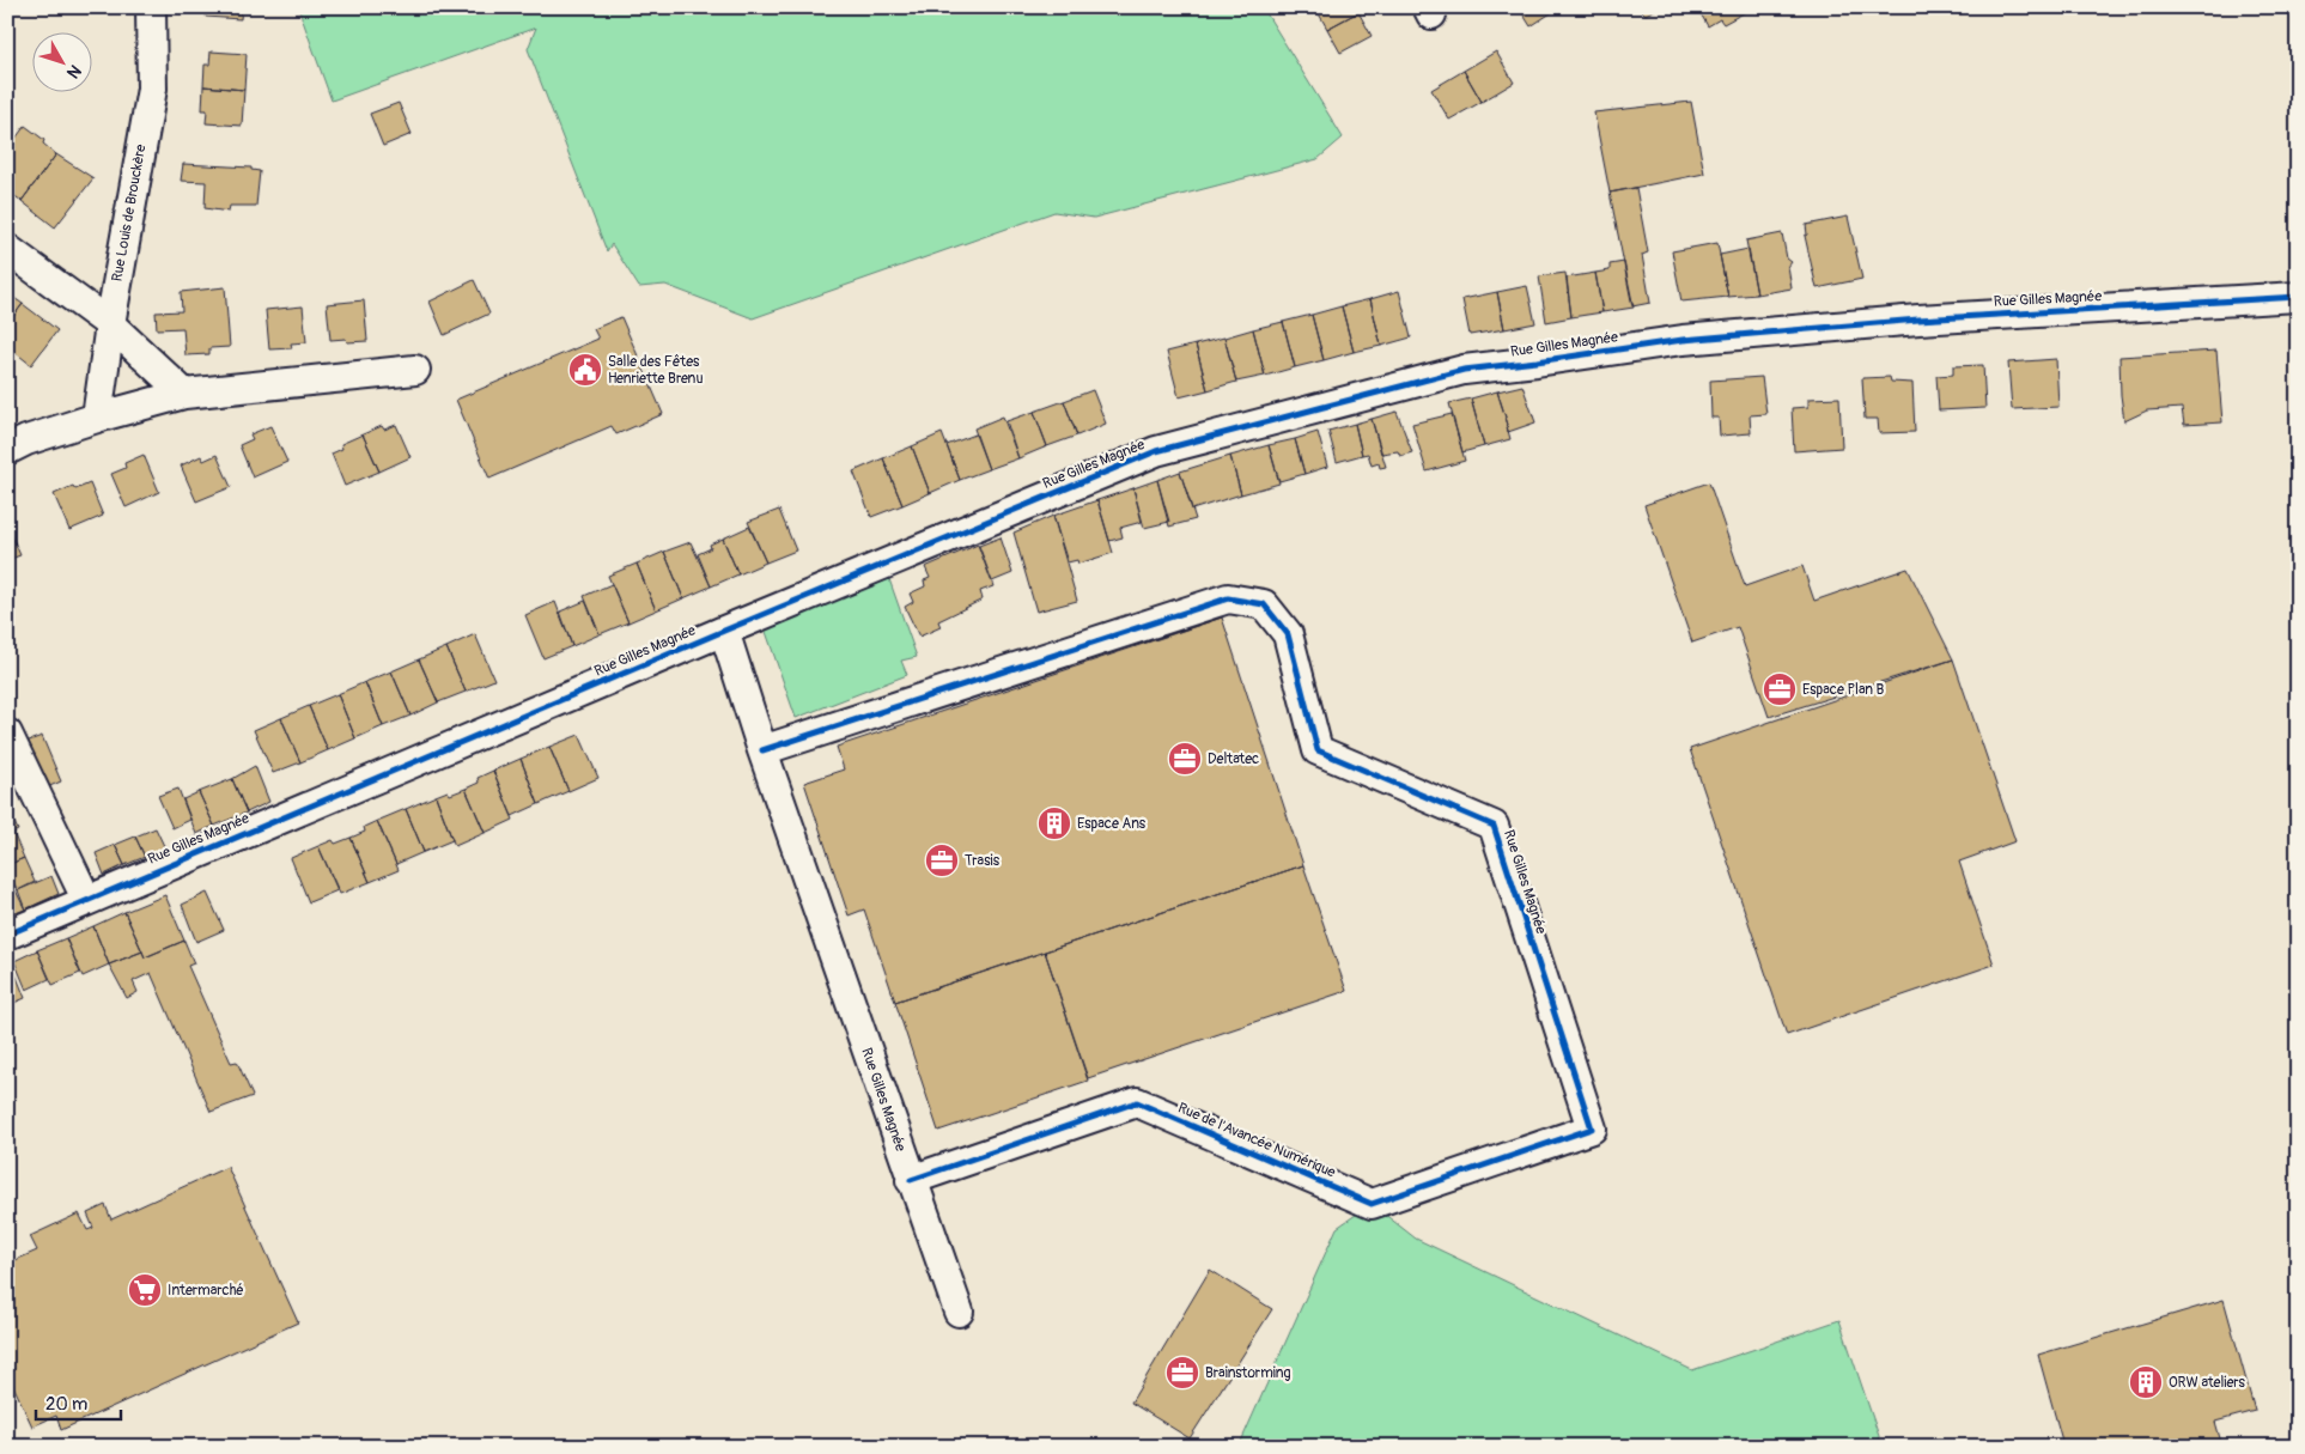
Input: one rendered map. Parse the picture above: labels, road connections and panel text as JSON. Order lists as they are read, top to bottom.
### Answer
{
  "streets": {
    "street": ["Rue Louis de Brouckère", "Rue Gilles Magnée", "Rue de l'Avancée Numérique"]
  },
  "crossings": [
    ["Rue Gilles Magnée", "Rue de l'Avancée Numérique"]
  ],
  "places": {
    "public building": ["Salle des Fêtes Henriette Brenu"],
    "office": [
      "Espace Plan B",
      "Deltatec",
      "Trasis",
      "Brainstorming"
    ],
    "building": ["Espace Ans", "ORW ateliers"],
    "supermarket": ["Intermarché"]
  },
  "scale_bar": "20 m",
  "north": "bottom right"
}
